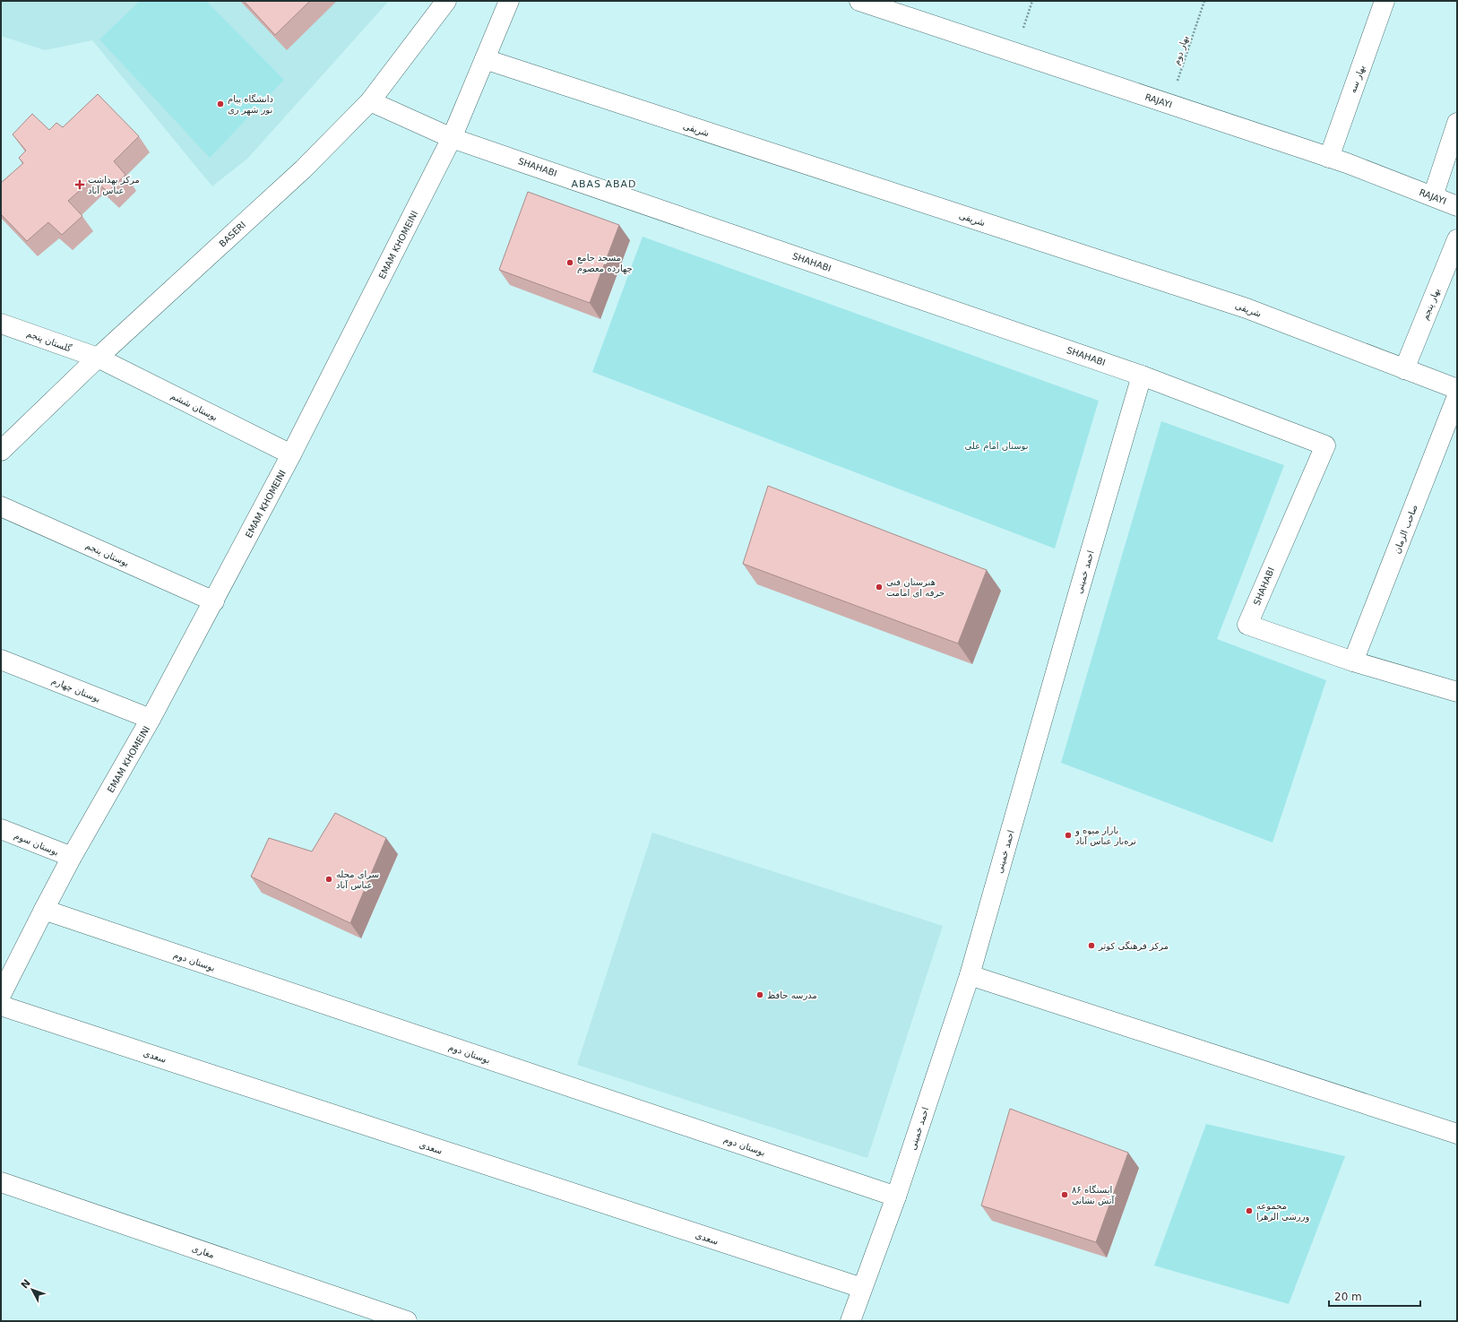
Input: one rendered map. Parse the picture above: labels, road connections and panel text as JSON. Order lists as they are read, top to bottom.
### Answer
{
  "streets": {
    "street": [
      "بهار سه",
      "RAJAYI",
      "شریفی",
      "SHAHABI",
      "BASERI",
      "EMAM KHOMEINI",
      "بهار پنجم",
      "گلستان پنجم",
      "بوستان ششم",
      "صاحب الزمان",
      "بوستان پنجم",
      "احمد خمینی",
      "بوستان چهارم",
      "بوستان سوم",
      "بوستان دوم",
      "سعدی",
      "مغاری"
    ],
    "path": ["بهار دوم"]
  },
  "crossings": [
    ["بهار دوم", "RAJAYI"],
    ["بهار سه", "RAJAYI"],
    ["شریفی", "EMAM KHOMEINI"],
    ["شریفی", "بهار پنجم"],
    ["SHAHABI", "BASERI"],
    ["SHAHABI", "EMAM KHOMEINI"],
    ["SHAHABI", "صاحب الزمان"],
    ["SHAHABI", "احمد خمینی"],
    ["BASERI", "گلستان پنجم"],
    ["BASERI", "بوستان ششم"],
    ["EMAM KHOMEINI", "بوستان ششم"],
    ["EMAM KHOMEINI", "بوستان پنجم"],
    ["EMAM KHOMEINI", "بوستان چهارم"],
    ["EMAM KHOMEINI", "بوستان سوم"],
    ["EMAM KHOMEINI", "بوستان دوم"],
    ["گلستان پنجم", "بوستان ششم"],
    ["احمد خمینی", "بوستان دوم"],
    ["احمد خمینی", "سعدی"]
  ],
  "districts": ["ABAS ABAD"],
  "parks": ["بوستان امام علی"],
  "places": {
    "other": [
      "دانشگاه پیام نور شهر ری",
      "مسجد جامع چهارده معصوم",
      "هنرستان فنی حرفه ای امامت",
      "بازار میوه و تره‌بار عباس آباد",
      "سرای محله عباس آباد",
      "مرکز فرهنگی کوثر",
      "مدرسه حافظ",
      "ایستگاه ۸۶ آتش نشانی",
      "مجموعه ورزشی الزهرا"
    ],
    "health": ["مرکز ‌بهداشت عباس آباد"]
  },
  "scale_bar": "20 m",
  "north": "top left"
}
